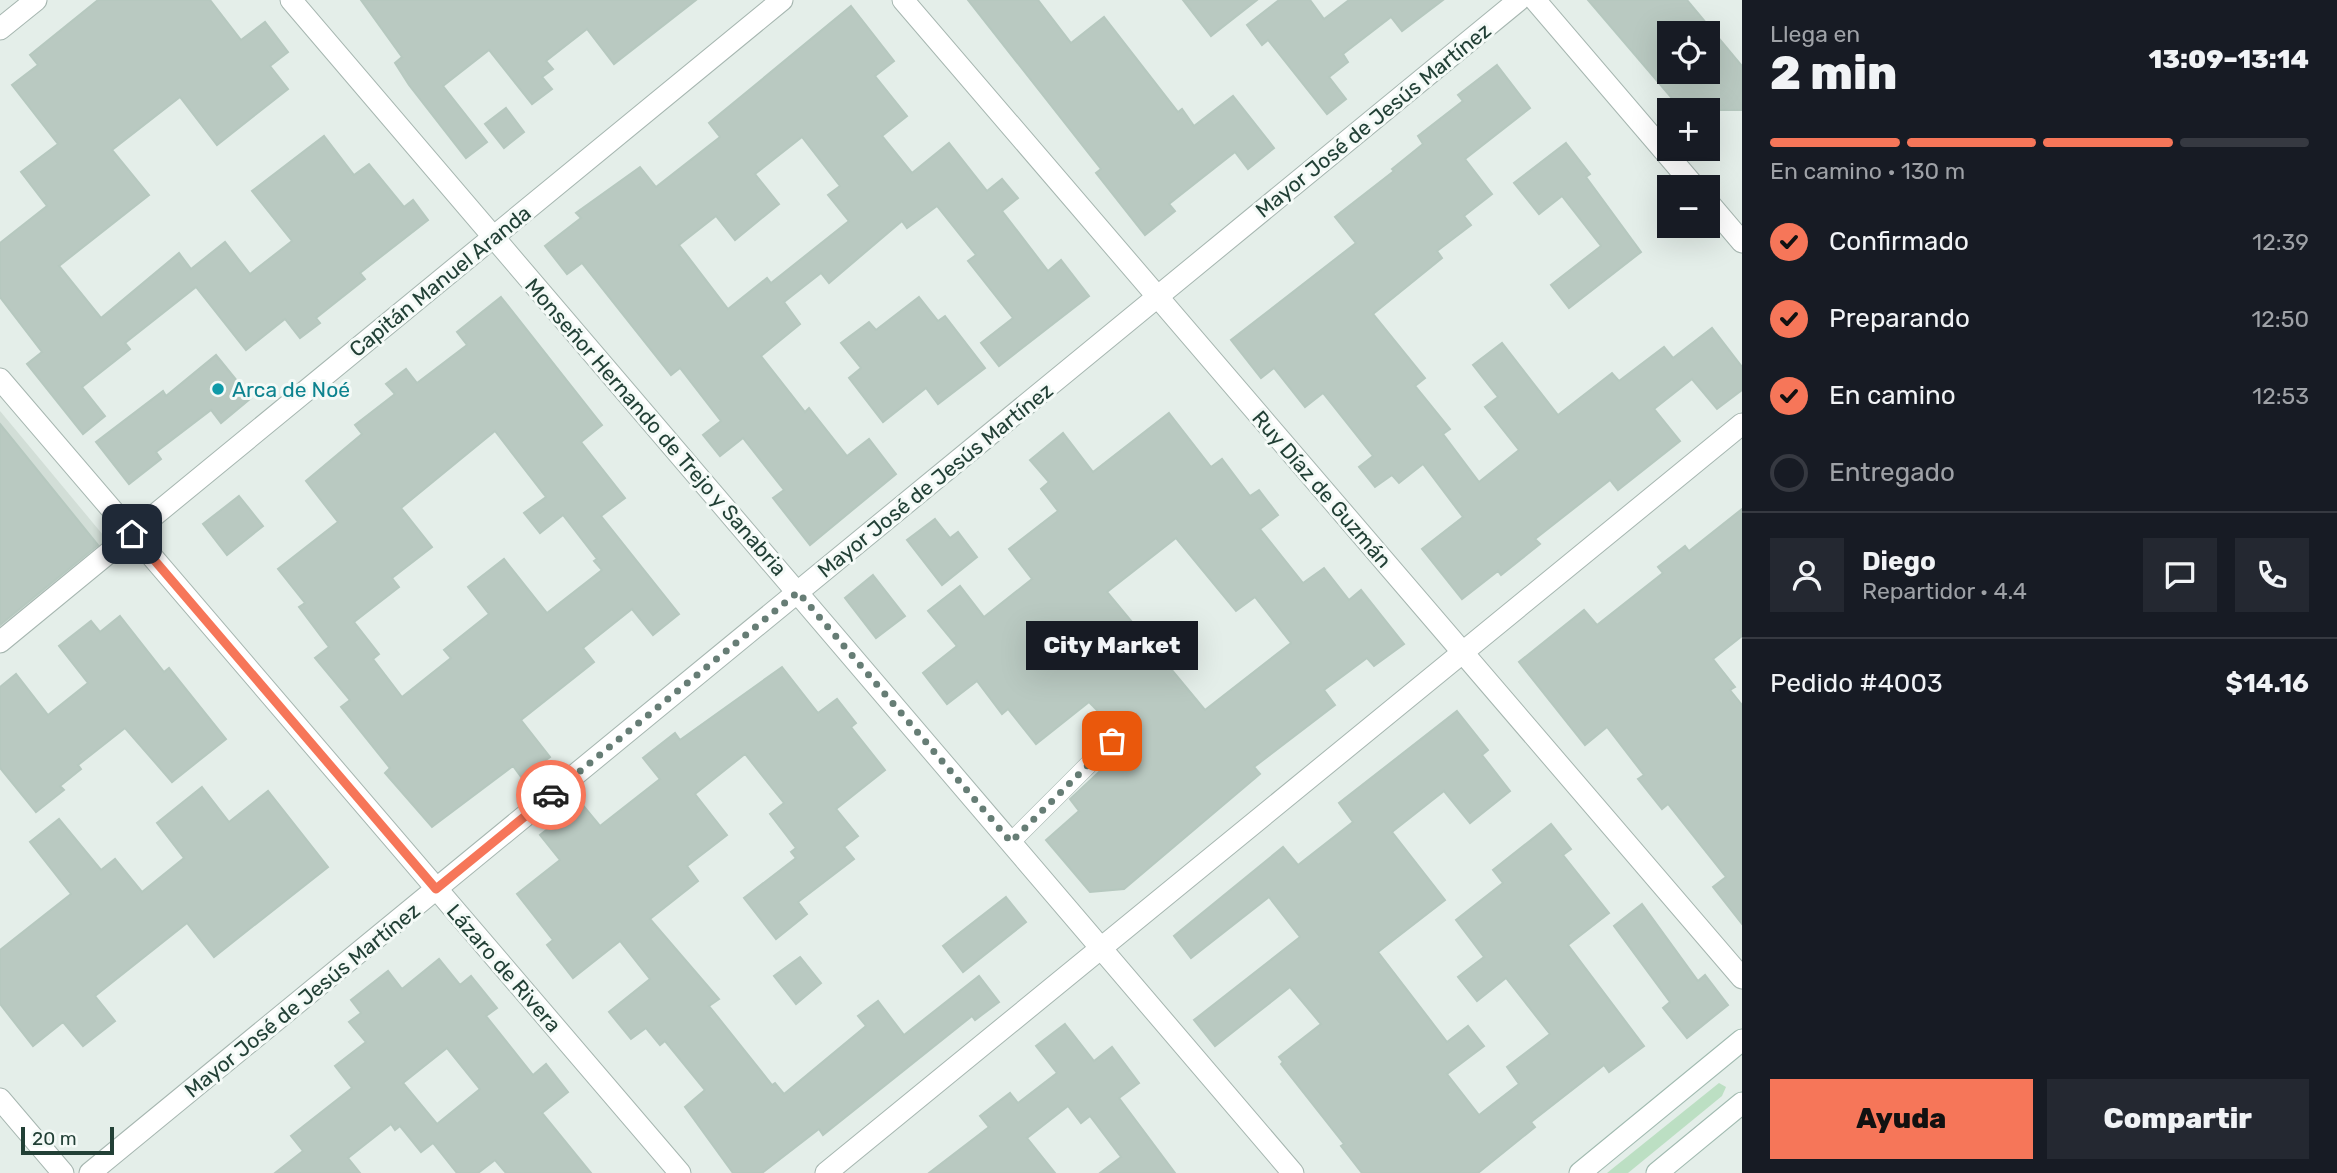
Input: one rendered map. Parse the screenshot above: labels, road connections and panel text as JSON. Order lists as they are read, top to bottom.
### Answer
{
  "streets": {
    "street": [
      "Mayor José de Jesús Martínez",
      "Capitán Manuel Aranda",
      "Monseñor Hernando de Trejo y Sanabria",
      "Ruy Díaz de Guzmán",
      "Lázaro de Rivera"
    ]
  },
  "crossings": [
    ["Mayor José de Jesús Martínez", "Monseñor Hernando de Trejo y Sanabria"],
    ["Mayor José de Jesús Martínez", "Ruy Díaz de Guzmán"],
    ["Mayor José de Jesús Martínez", "Lázaro de Rivera"],
    ["Capitán Manuel Aranda", "Monseñor Hernando de Trejo y Sanabria"],
    ["Capitán Manuel Aranda", "Lázaro de Rivera"]
  ],
  "places": ["Arca de Noé", "City Market"],
  "scale_bar": "20 m",
  "page": {
    "heading": ["2 min", "Llega en", "13:09–13:14"],
    "panel": [
      "Diego",
      "Repartidor · 4.4",
      "Pedido #4003",
      "$14.16"
    ],
    "map_buttons": ["+", "−"],
    "bar": "En camino · 130 m",
    "list": [
      ["Confirmado", "12:39"],
      ["Preparando", "12:50"],
      ["En camino", "12:53"],
      "Entregado"
    ],
    "bubble": "City Market",
    "buttons": ["Ayuda", "Compartir"],
    "scale": "20 m"
  }
}
